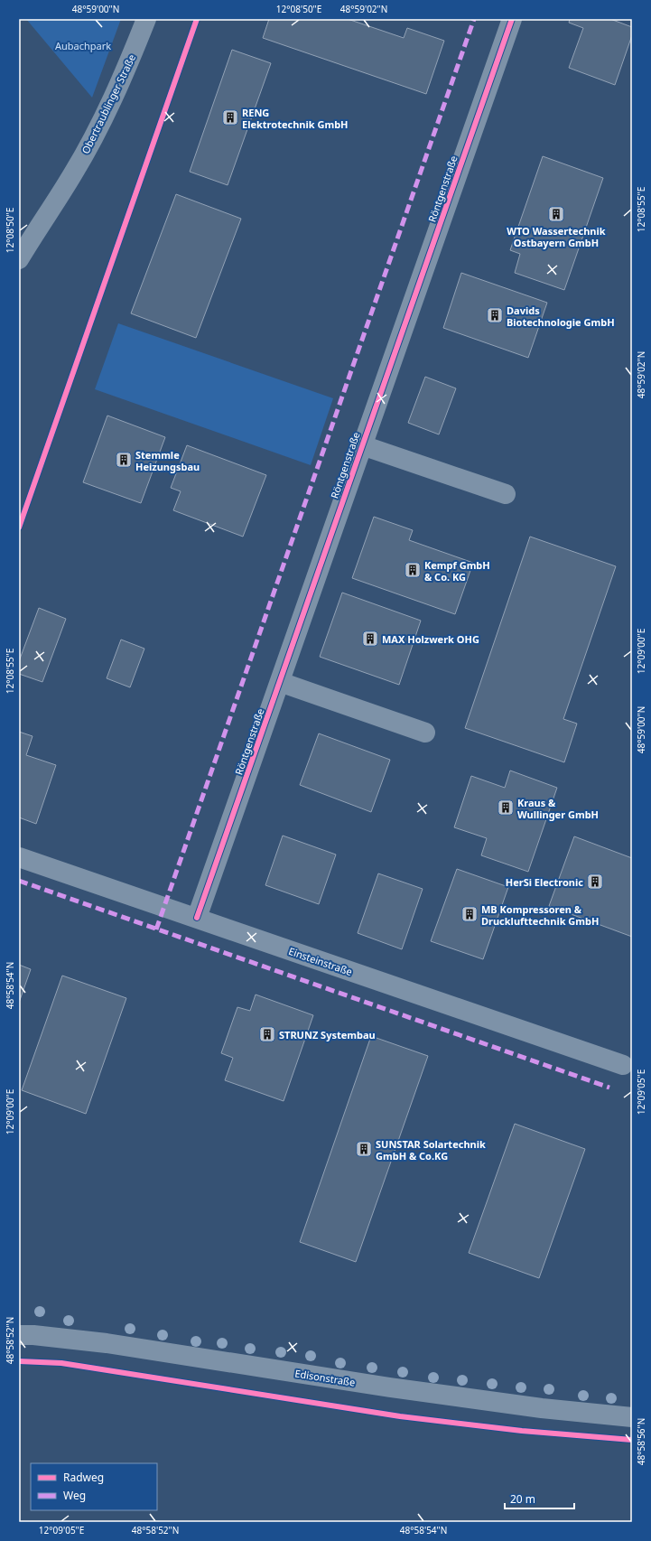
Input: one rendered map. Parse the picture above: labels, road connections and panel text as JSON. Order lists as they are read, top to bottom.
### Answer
{
  "streets": {
    "street": [
      "Obertraublinger Straße",
      "Röntgenstraße",
      "Einsteinstraße",
      "Edisonstraße"
    ]
  },
  "crossings": [
    ["Röntgenstraße", "Einsteinstraße"]
  ],
  "parks": ["Aubachpark"],
  "places": {
    "building": [
      "RENG Elektrotechnik GmbH",
      "WTO Wassertechnik Ostbayern GmbH",
      "Davids Biotechnologie GmbH",
      "Stemmle Heizungsbau",
      "Kempf GmbH & Co. KG",
      "MAX Holzwerk OHG",
      "Kraus & Wullinger GmbH",
      "HerSi Electronic",
      "MB Kompressoren & Drucklufttechnik GmbH",
      "STRUNZ Systembau",
      "SUNSTAR Solartechnik GmbH & Co.KG"
    ]
  },
  "legend": ["Radweg", "Weg"],
  "scale_bar": "20 m",
  "coordinates": [
    "48°59'00\"N",
    "12°08'50\"E",
    "48°59'02\"N",
    "12°08'55\"E",
    "12°09'00\"E",
    "48°58'54\"N",
    "12°09'05\"E",
    "48°58'52\"N",
    "48°58'56\"N"
  ]
}
